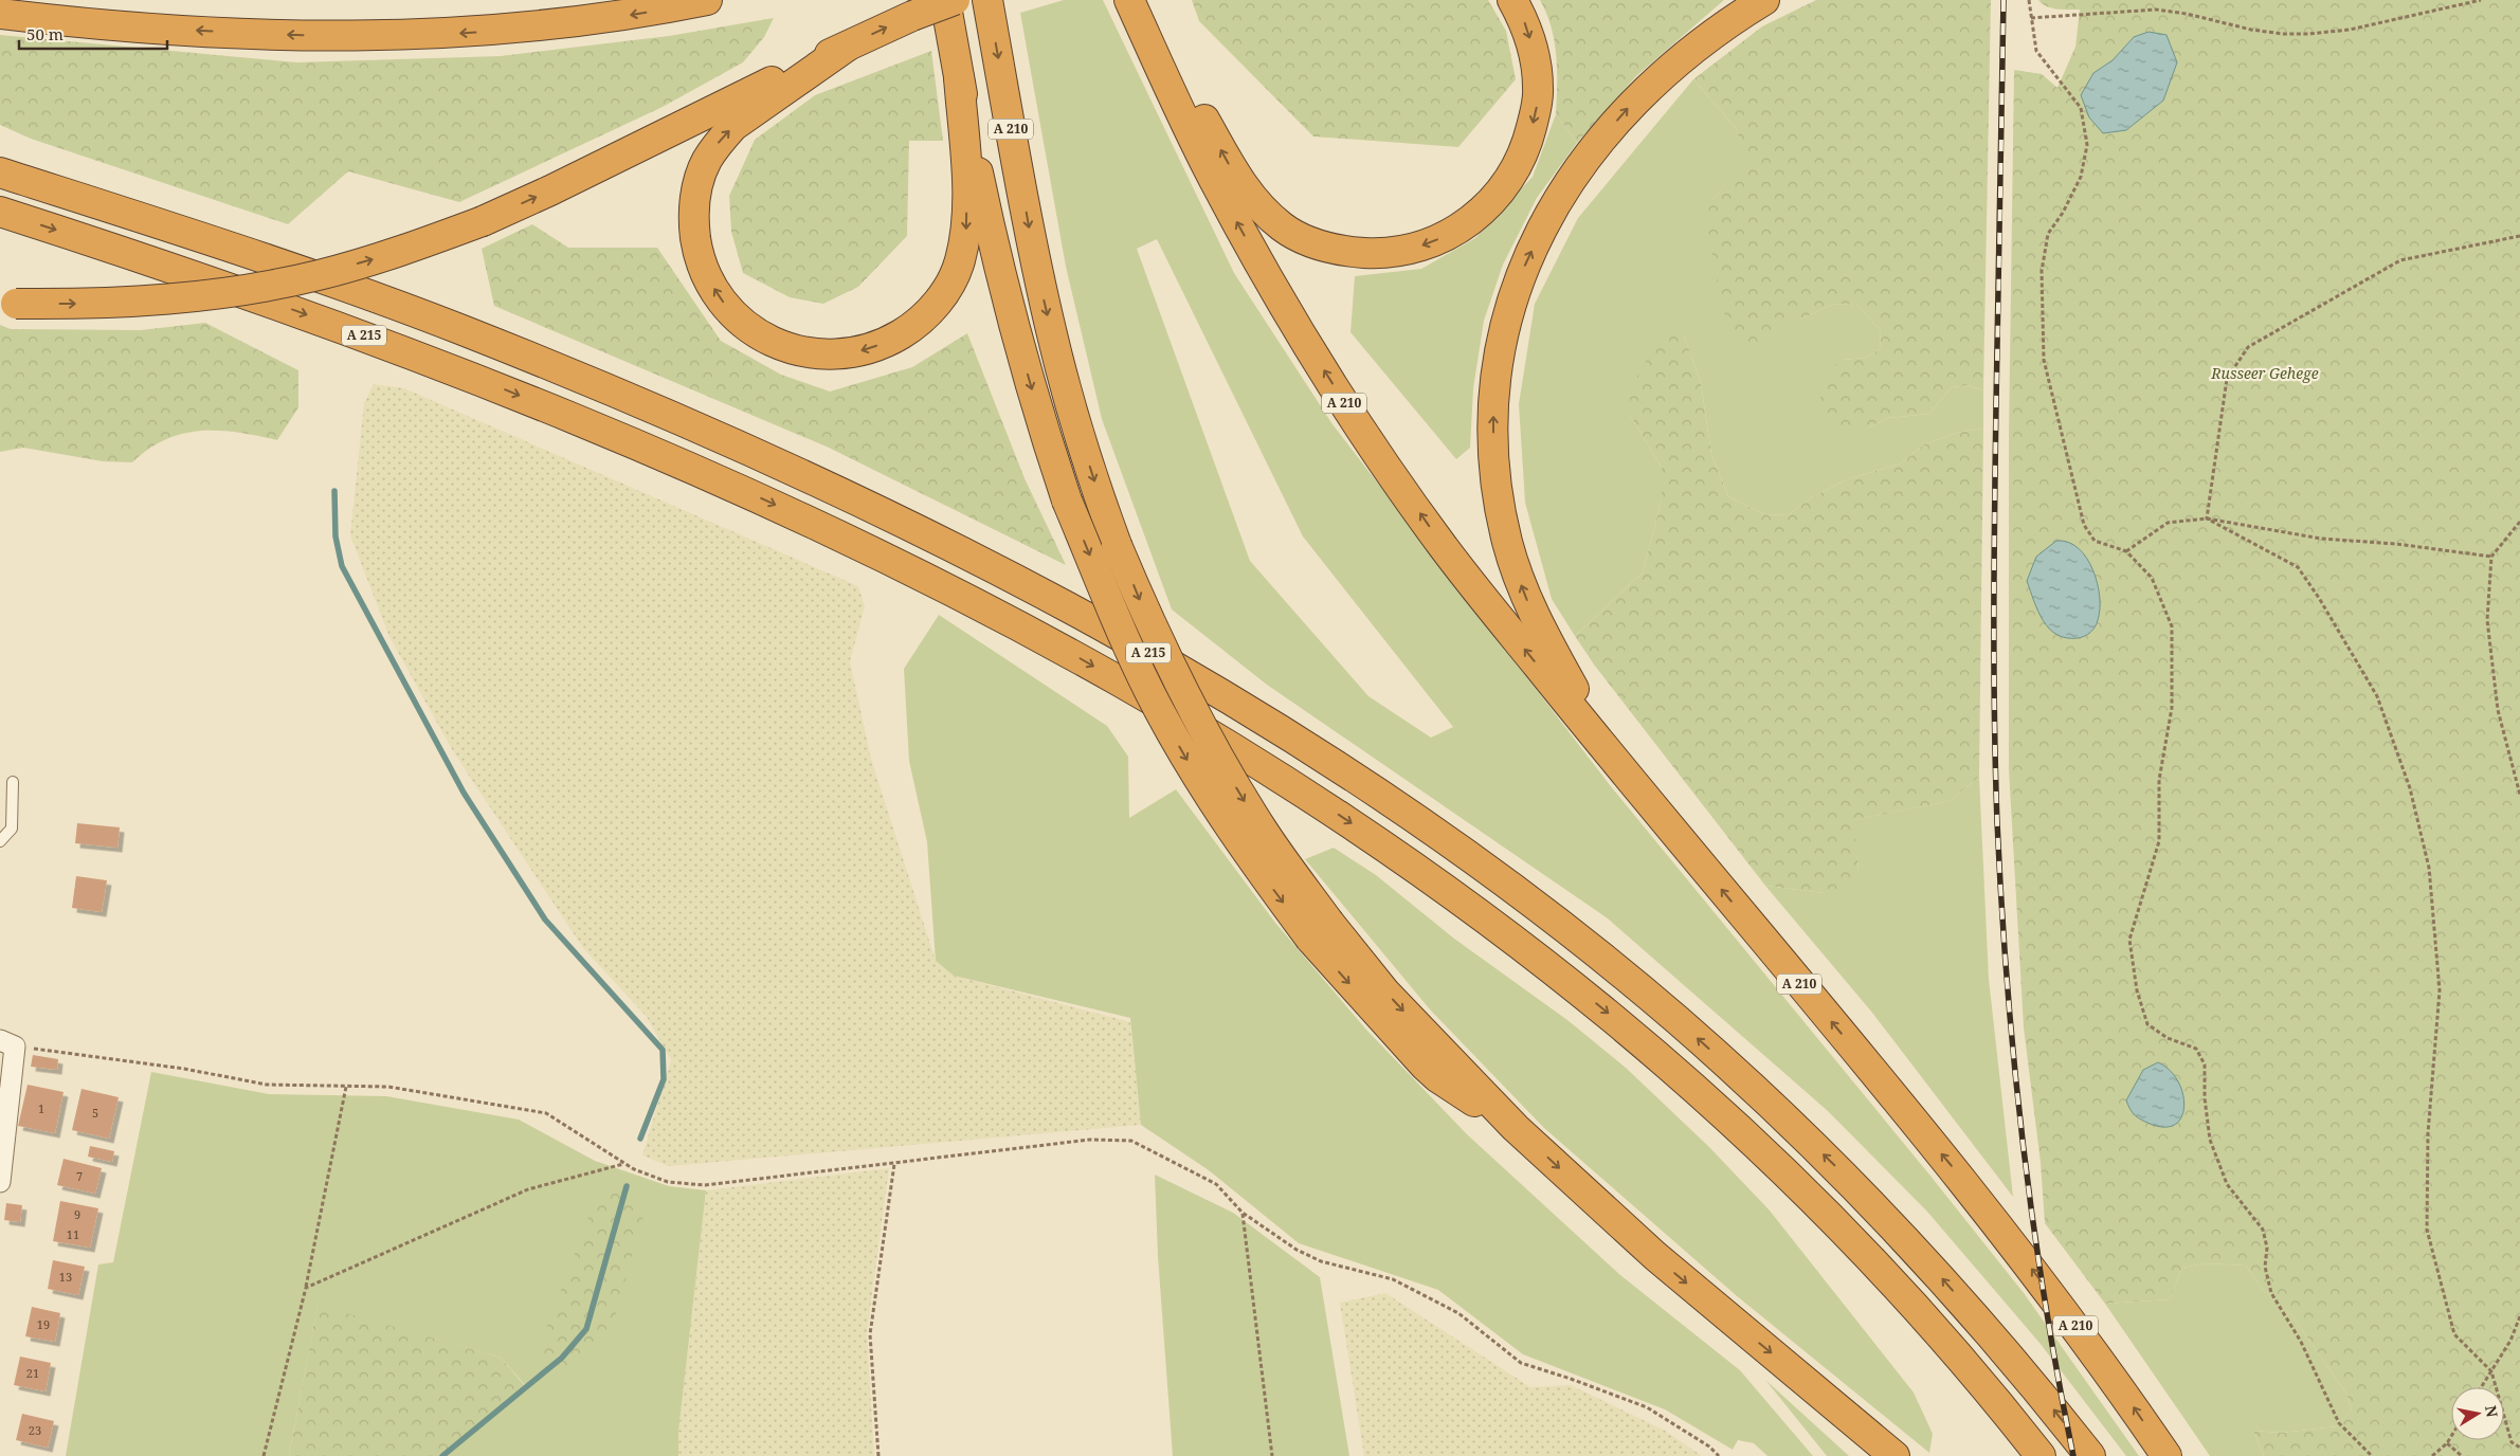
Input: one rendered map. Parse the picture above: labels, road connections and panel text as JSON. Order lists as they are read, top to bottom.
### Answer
{
  "streets": {
    "highway": ["A 210", "A 215"]
  },
  "parks": ["Russeer Gehege"],
  "house_numbers": [
    "1",
    "5",
    "7",
    "9",
    "11",
    "13",
    "19",
    "21",
    "23"
  ],
  "scale_bar": "50 m",
  "north": "right"
}
